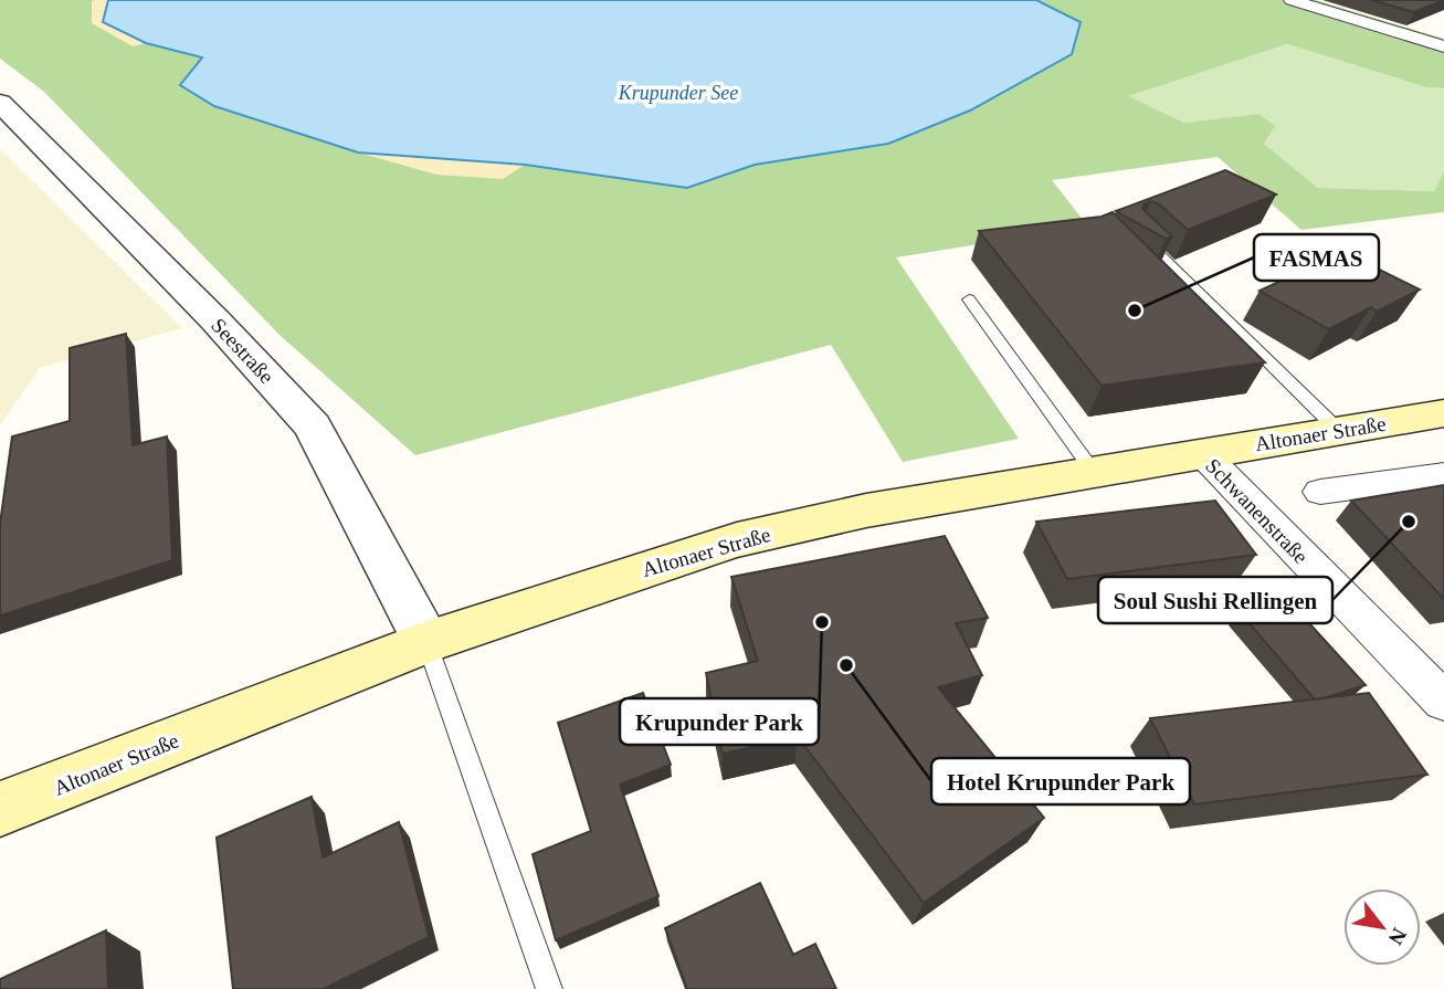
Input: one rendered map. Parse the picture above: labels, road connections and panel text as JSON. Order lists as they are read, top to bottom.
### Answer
{
  "streets": {
    "main road": ["Altonaer Straße"],
    "street": ["Seestraße", "Schwanenstraße"]
  },
  "crossings": [
    ["Seestraße", "Altonaer Straße"],
    ["Altonaer Straße", "Schwanenstraße"]
  ],
  "water": ["Krupunder See"],
  "places": [
    "FASMAS",
    "Soul Sushi Rellingen",
    "Krupunder Park",
    "Hotel Krupunder Park"
  ],
  "north": "bottom right"
}
